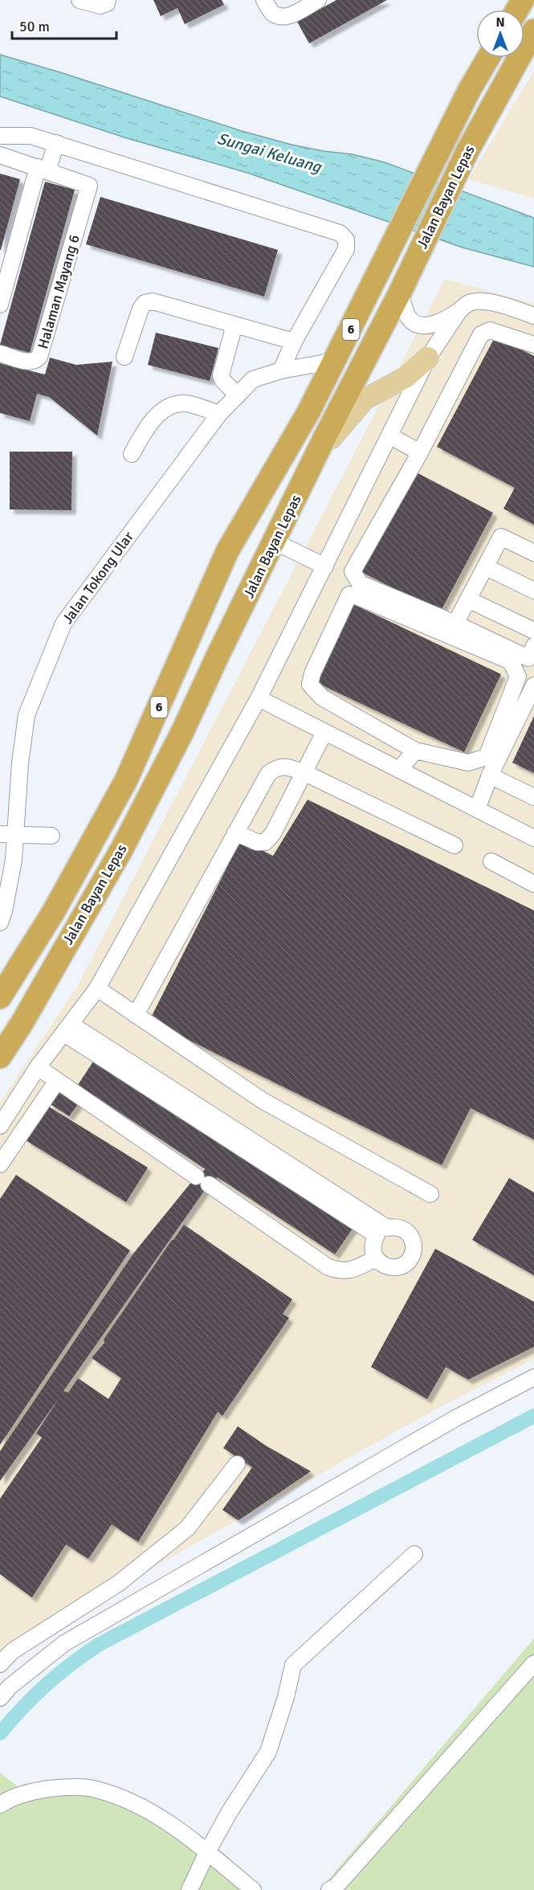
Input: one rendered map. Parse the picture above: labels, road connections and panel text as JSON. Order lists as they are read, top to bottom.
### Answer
{
  "streets": {
    "highway": ["Jalan Bayan Lepas", "6"],
    "street": ["Halaman Mayang 6", "Jalan Tokong Ular"]
  },
  "crossings": [
    ["Jalan Bayan Lepas", "Jalan Tokong Ular"]
  ],
  "water": ["Sungai Keluang"],
  "scale_bar": "50 m",
  "north": "top"
}
